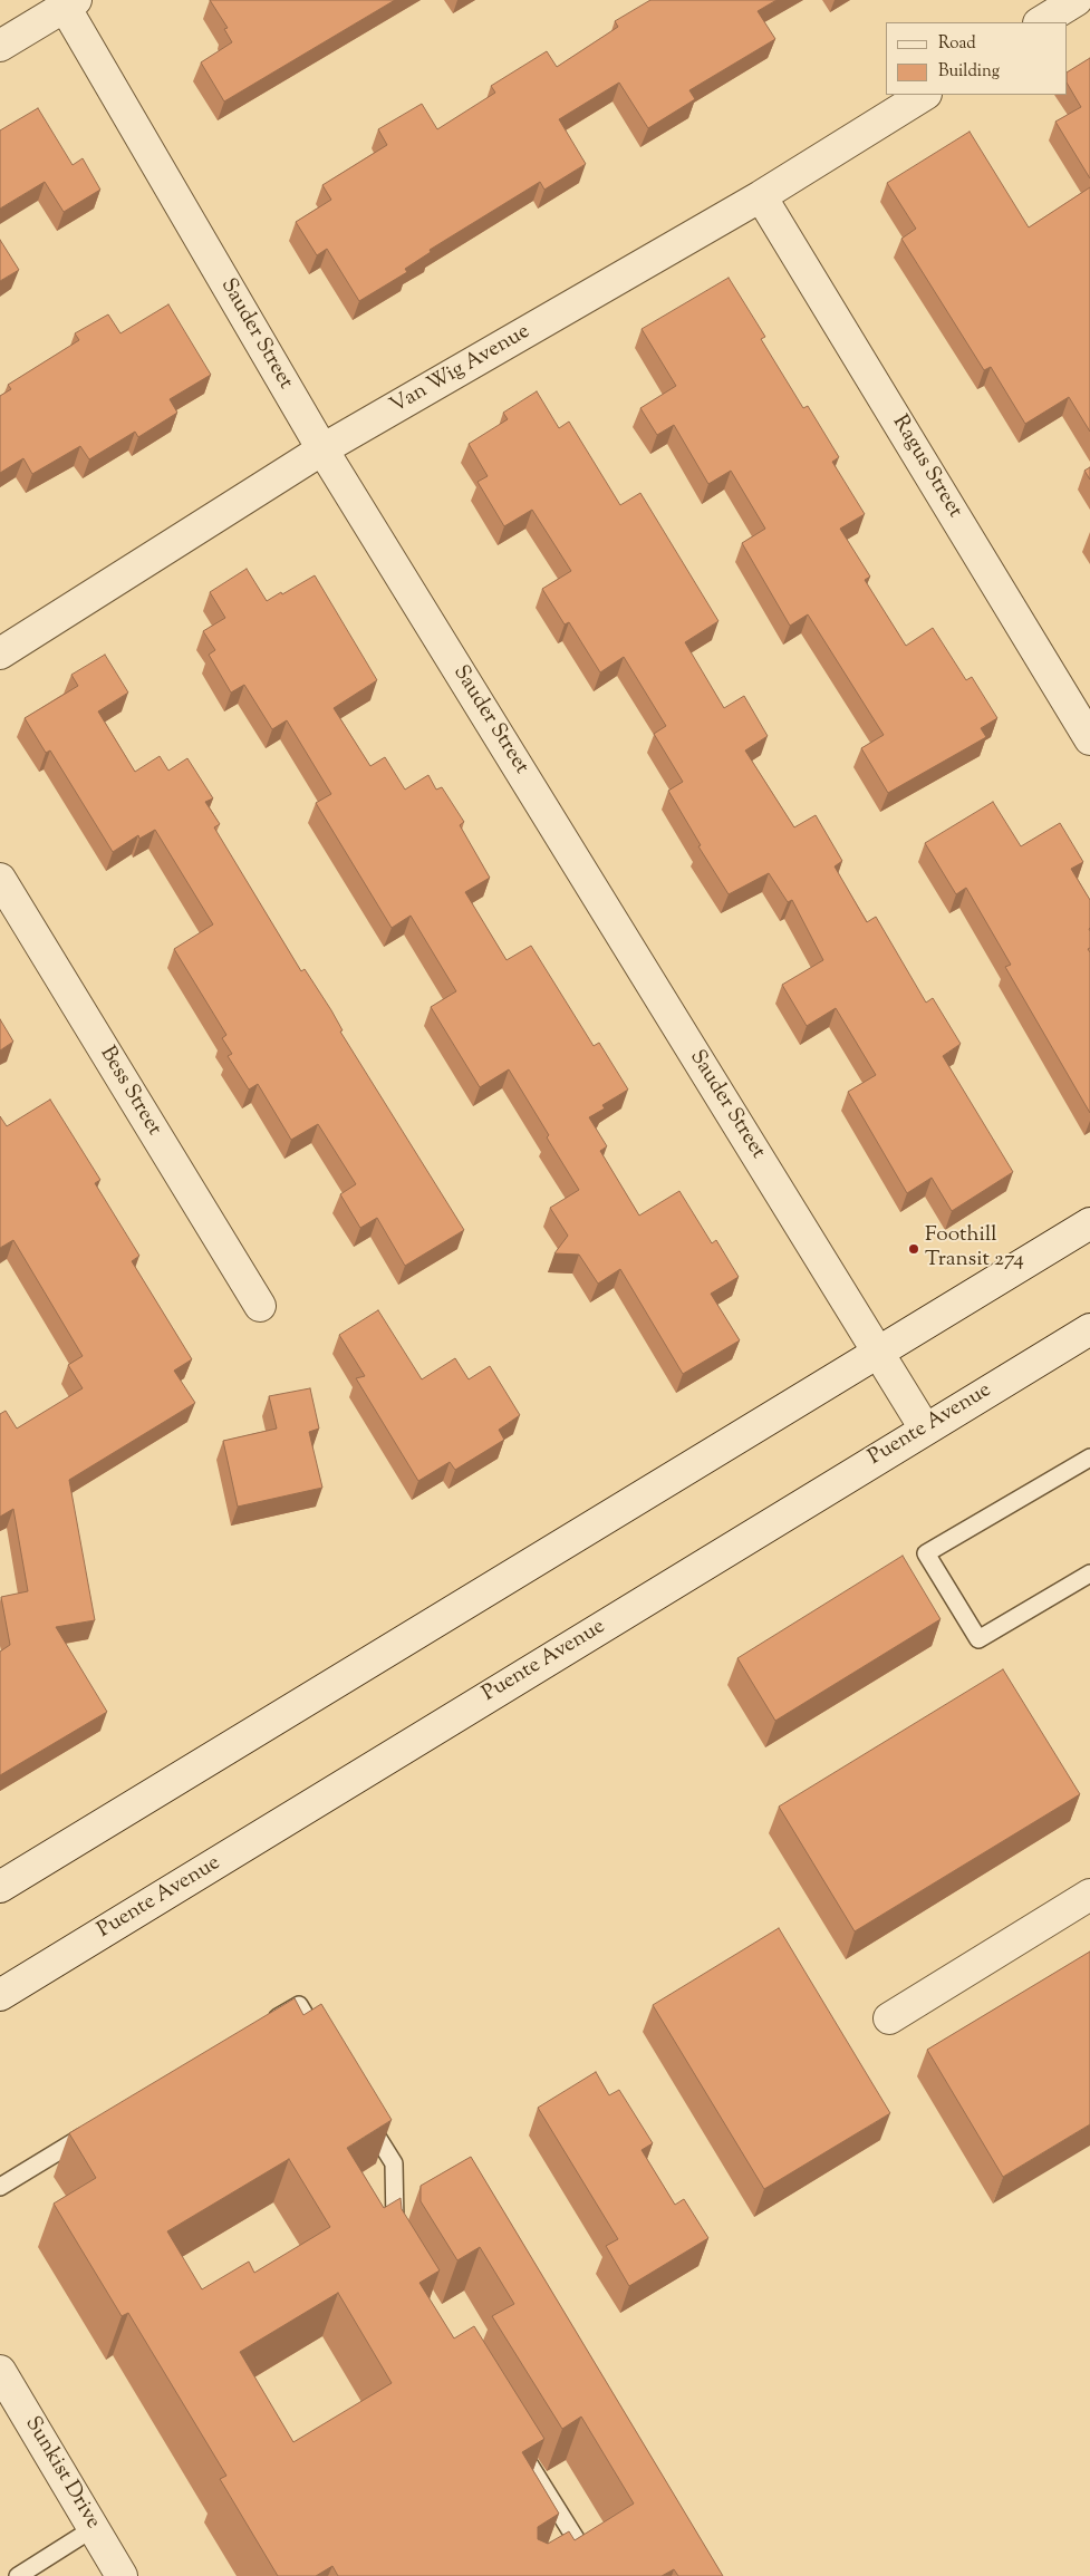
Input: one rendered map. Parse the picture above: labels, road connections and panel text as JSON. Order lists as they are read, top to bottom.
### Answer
{
  "streets": {
    "street": [
      "Sauder Street",
      "Van Wig Avenue",
      "Ragus Street",
      "Bess Street",
      "Puente Avenue",
      "Sunkist Drive"
    ]
  },
  "crossings": [
    ["Sauder Street", "Van Wig Avenue"],
    ["Sauder Street", "Puente Avenue"],
    ["Van Wig Avenue", "Ragus Street"]
  ],
  "places": ["Foothill Transit 274"],
  "legend": ["Road", "Building"]
}
